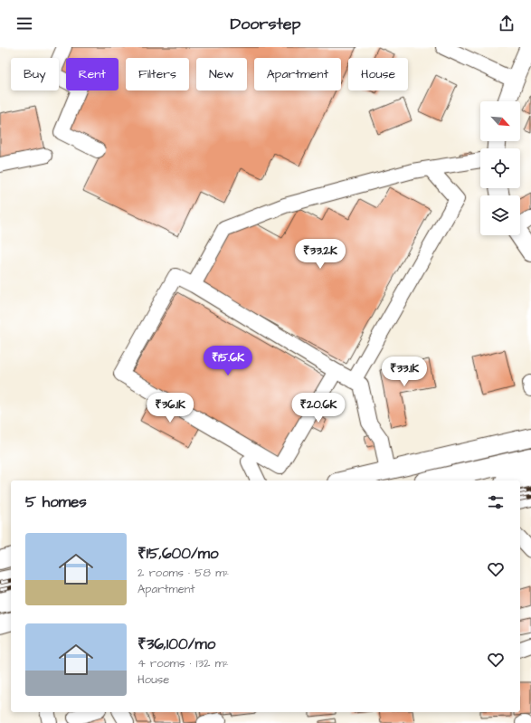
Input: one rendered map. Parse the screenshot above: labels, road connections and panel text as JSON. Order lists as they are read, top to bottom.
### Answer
{
  "north": "bottom right",
  "page": {
    "header": "Doorstep",
    "chip": [
      "Buy",
      "Rent",
      "Filters",
      "New",
      "Apartment",
      "House"
    ],
    "price": [
      "₹33.2K",
      "₹15.6K",
      "₹33.1K",
      "₹36.1K",
      "₹20.6K"
    ],
    "heading": "5 homes",
    "list": [
      {
        "name": "₹15,600/mo",
        "note": "2 rooms · 58 m² · Apartment"
      },
      {
        "name": "₹36,100/mo",
        "note": "4 rooms · 132 m² · House"
      }
    ]
  }
}
